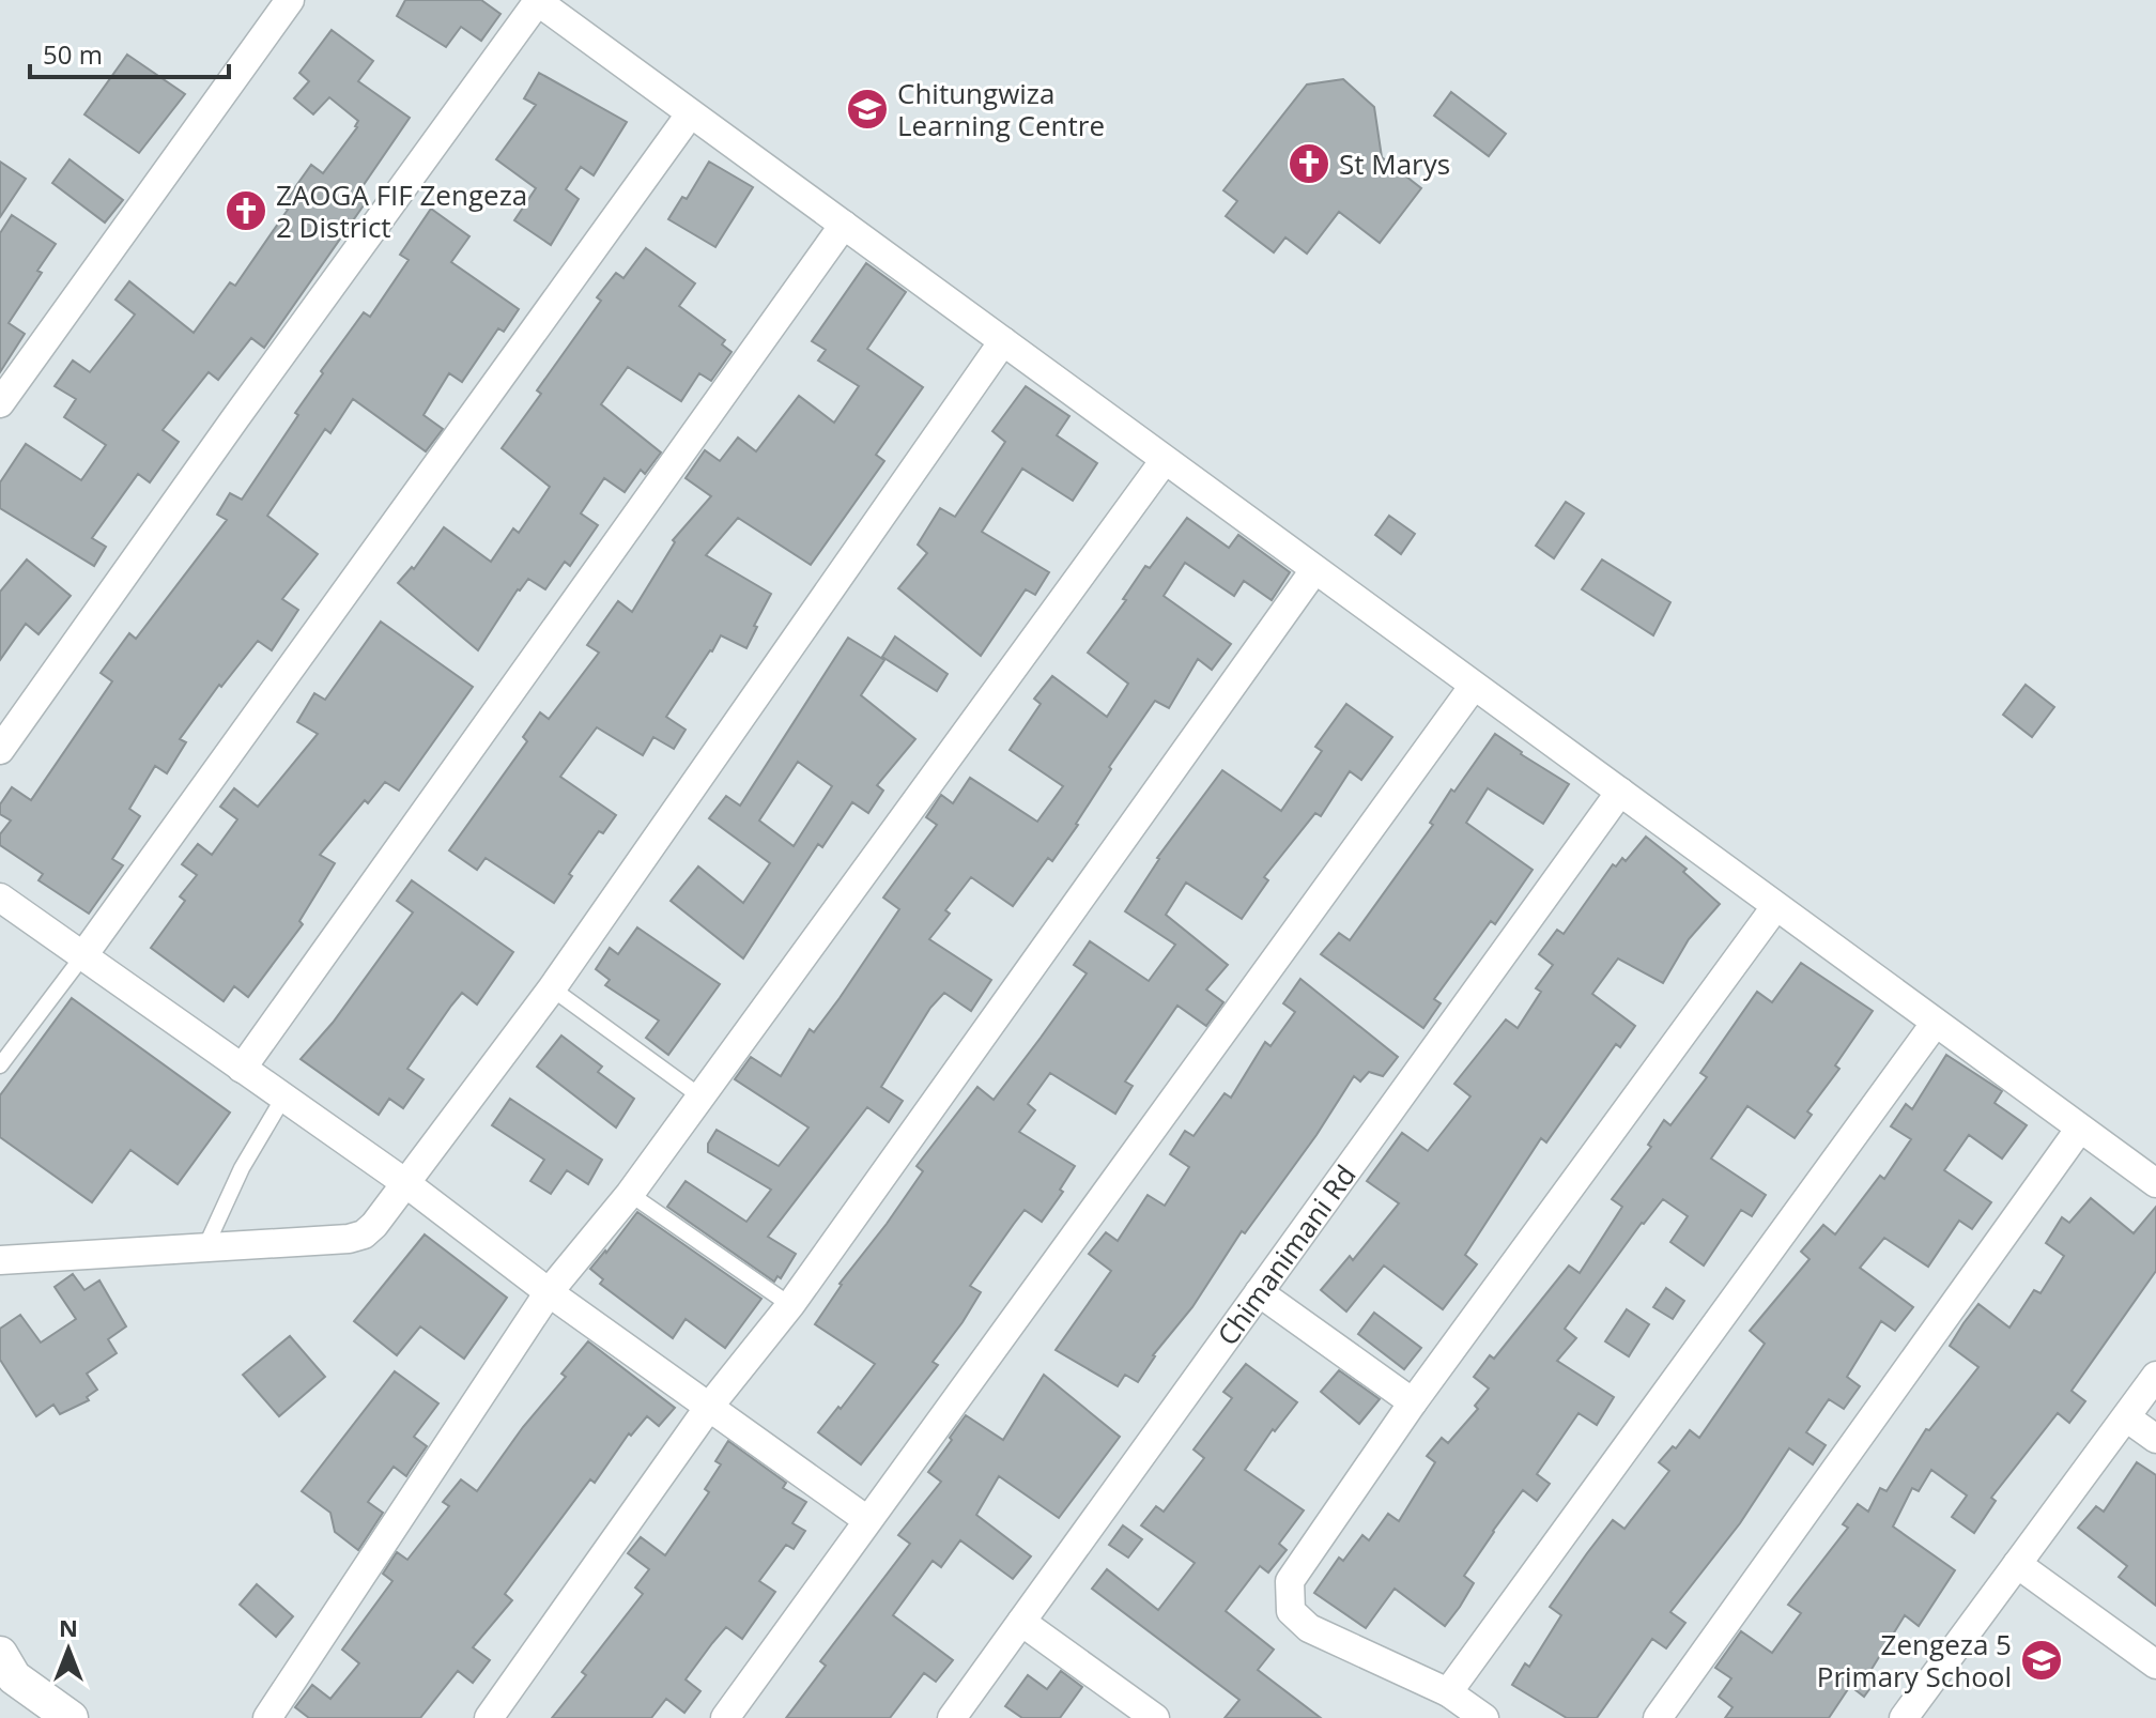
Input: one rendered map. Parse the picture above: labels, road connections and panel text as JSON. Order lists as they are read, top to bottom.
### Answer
{
  "streets": {
    "street": ["Chimanimani Rd"]
  },
  "places": {
    "school or university": ["Chitungwiza Learning Centre", "Zengeza 5 Primary School"],
    "church": ["St Marys", "ZAOGA FIF Zengeza 2 District"]
  },
  "scale_bar": "50 m",
  "north": "top"
}
